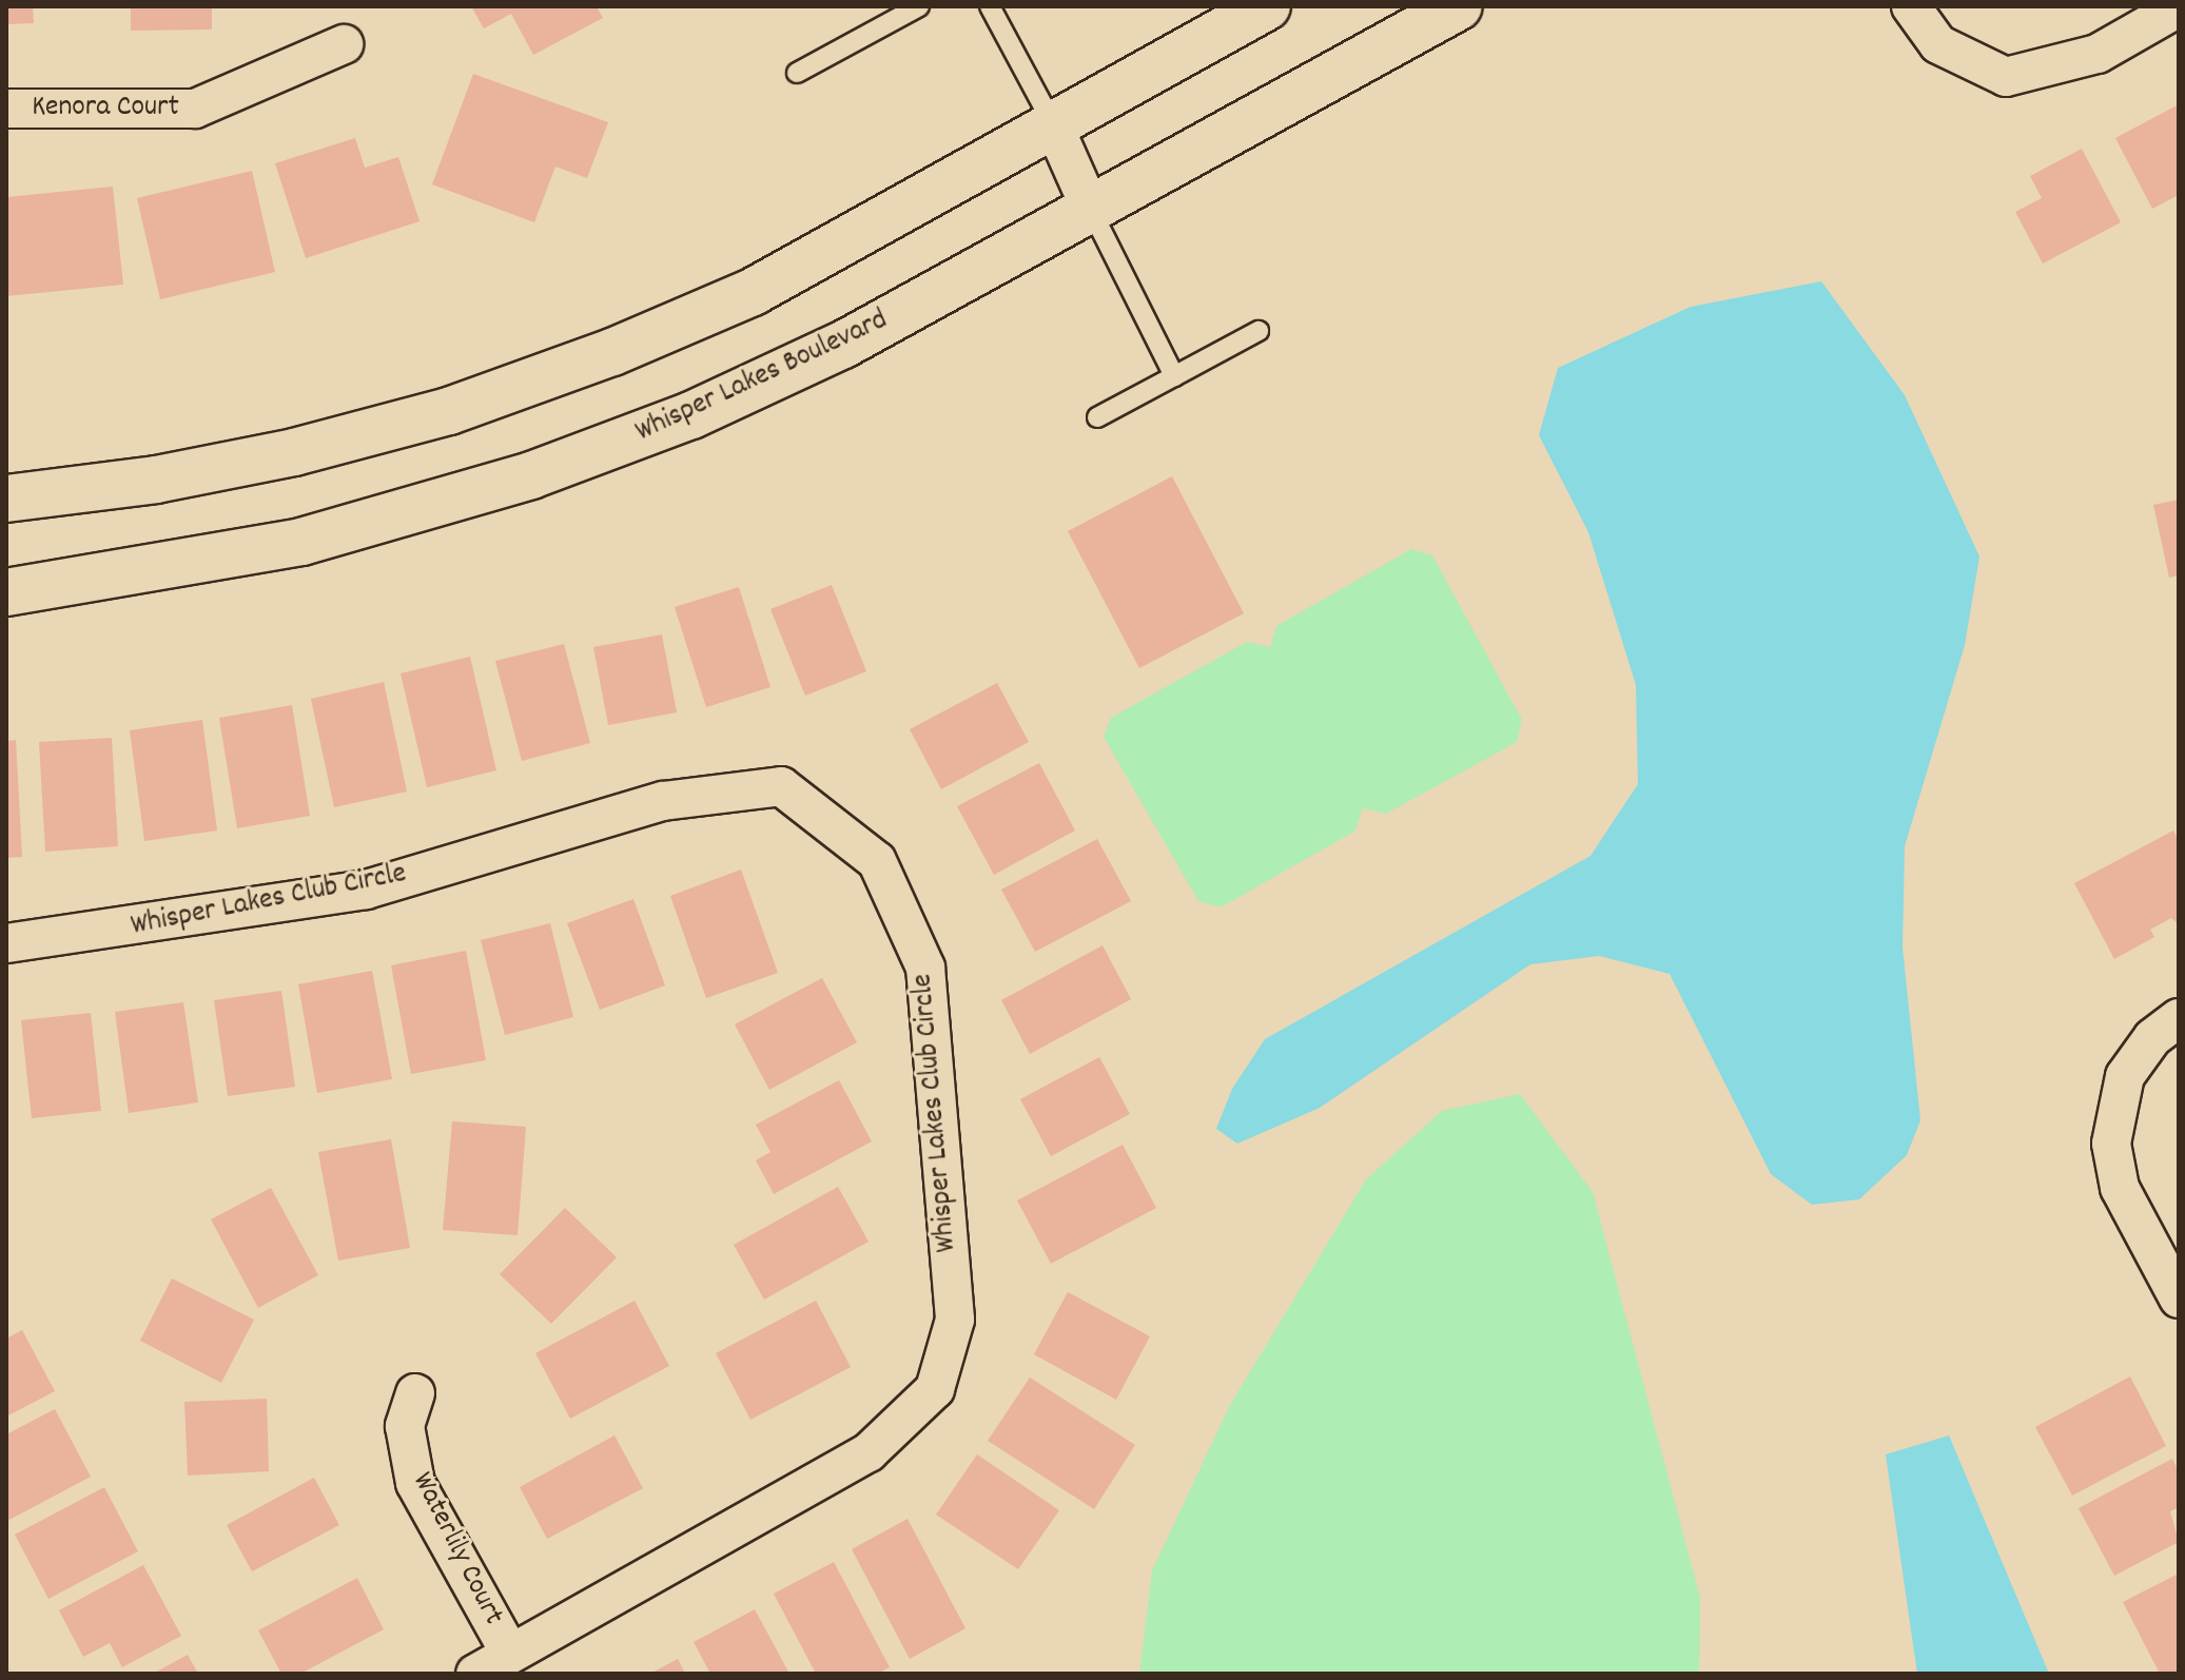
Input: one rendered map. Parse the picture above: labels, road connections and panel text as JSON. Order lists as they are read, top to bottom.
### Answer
{
  "streets": {
    "street": [
      "Kenora Court",
      "Whisper Lakes Boulevard",
      "Whisper Lakes Club Circle",
      "Waterlily Court"
    ]
  },
  "crossings": [
    ["Whisper Lakes Club Circle", "Waterlily Court"]
  ]
}
